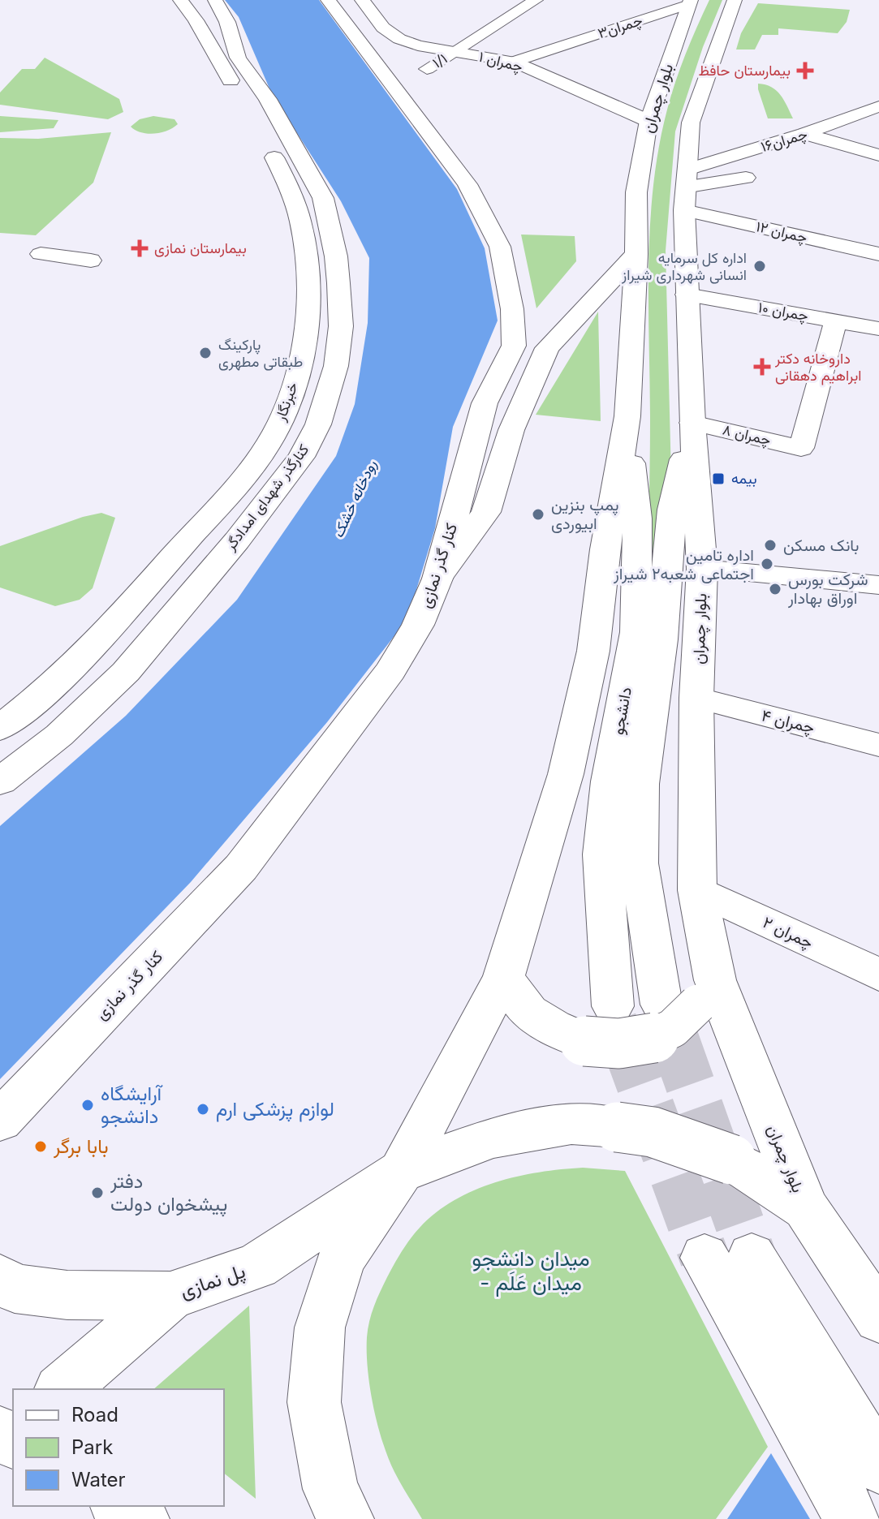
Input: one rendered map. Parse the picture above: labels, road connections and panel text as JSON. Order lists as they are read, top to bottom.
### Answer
{
  "streets": {
    "main road": [
      "چمران ۱",
      "بلوار چمران",
      "خبرنگار",
      "کنارگذر شهدای امدادگر",
      "کنار گذر نمازی",
      "دانشجو",
      "پل نمازی"
    ],
    "street": [
      "چمران۳",
      "۱/۱",
      "چمران۱۶",
      "۱۲ چمران",
      "۱۰ چمران",
      "۸ چمران",
      "۴ چمران",
      "۲ چمران"
    ]
  },
  "crossings": [
    ["چمران۳", "چمران ۱"],
    ["چمران۳", "بلوار چمران"],
    ["۱/۱", "چمران ۱"],
    ["چمران ۱", "بلوار چمران"],
    ["بلوار چمران", "چمران۱۶"],
    ["بلوار چمران", "۱۲ چمران"],
    ["بلوار چمران", "۱۰ چمران"],
    ["بلوار چمران", "۸ چمران"],
    ["بلوار چمران", "دانشجو"],
    ["بلوار چمران", "۴ چمران"],
    ["بلوار چمران", "۲ چمران"],
    ["بلوار چمران", "پل نمازی"],
    ["۱۰ چمران", "۸ چمران"],
    ["خبرنگار", "کنارگذر شهدای امدادگر"],
    ["۸ چمران", "دانشجو"]
  ],
  "districts": ["میدان دانشجو - میدان عَلَم"],
  "water": ["رودخانه خشک"],
  "places": {
    "health": ["بیمارستان حافظ", "بیمارستان نمازی", "داروخانه دکتر ابراهیم دهقانی"],
    "other": [
      "اداره کل سرمایه انسانی شهرداری شیراز",
      "پارکینگ طبقاتی مطهری",
      "پمپ بنزین ابیوردی",
      "بانک مسکن",
      "اداره تامین اجتماعی شعبه۲ شیراز",
      "شرکت بورس اوراق بهادار",
      "آرایشگاه دانشجو",
      "لوازم پزشکی ارم",
      "بابا برگر",
      "دفتر پیشخوان دولت"
    ],
    "transit": ["بیمه"]
  },
  "legend": ["Road", "Park", "Water"]
}
